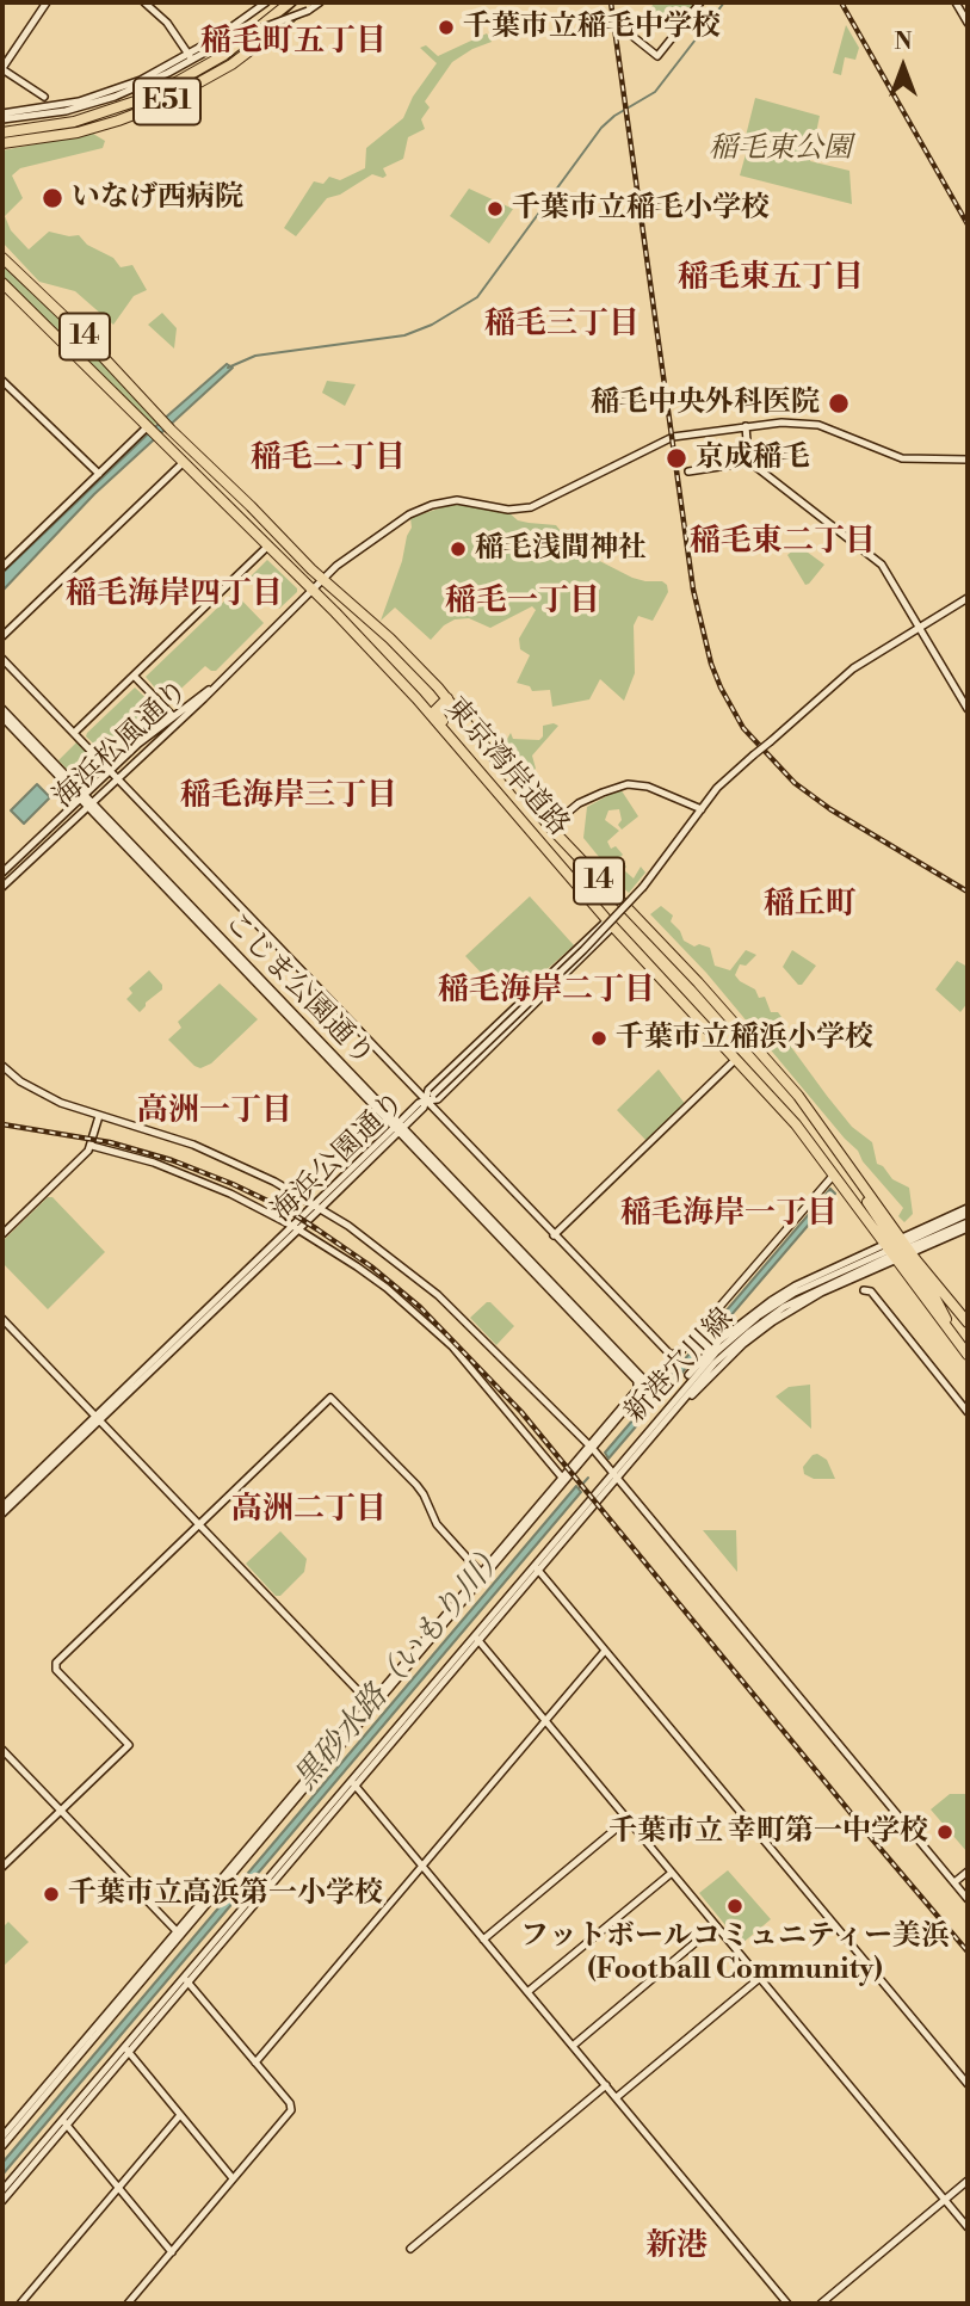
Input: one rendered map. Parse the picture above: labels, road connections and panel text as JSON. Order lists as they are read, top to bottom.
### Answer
{
  "streets": {
    "highway": ["E51", "14", "東京湾岸道路"],
    "street": [
      "海浜松風通り",
      "こじま公園通り",
      "海浜公園通り",
      "新港穴川線"
    ]
  },
  "crossings": [
    ["海浜松風通り", "こじま公園通り"],
    ["こじま公園通り", "海浜公園通り"]
  ],
  "districts": [
    "稲毛町五丁目",
    "稲毛東五丁目",
    "稲毛三丁目",
    "稲毛二丁目",
    "稲毛東二丁目",
    "稲毛海岸四丁目",
    "稲毛一丁目",
    "稲毛海岸三丁目",
    "稲丘町",
    "稲毛海岸二丁目",
    "高洲一丁目",
    "稲毛海岸一丁目",
    "高洲二丁目",
    "新港"
  ],
  "water": ["黒砂水路（いもり川）"],
  "parks": ["稲毛東公園"],
  "places": [
    "千葉市立稲毛中学校",
    "いなげ西病院",
    "千葉市立稲毛小学校",
    "稲毛中央外科医院",
    "京成稲毛",
    "稲毛浅間神社",
    "千葉市立稲浜小学校",
    "千葉市立 幸町第一中学校",
    "千葉市立高浜第一小学校",
    "フットボールコミュニティー美浜 (Football Community)"
  ],
  "north": "top"
}
